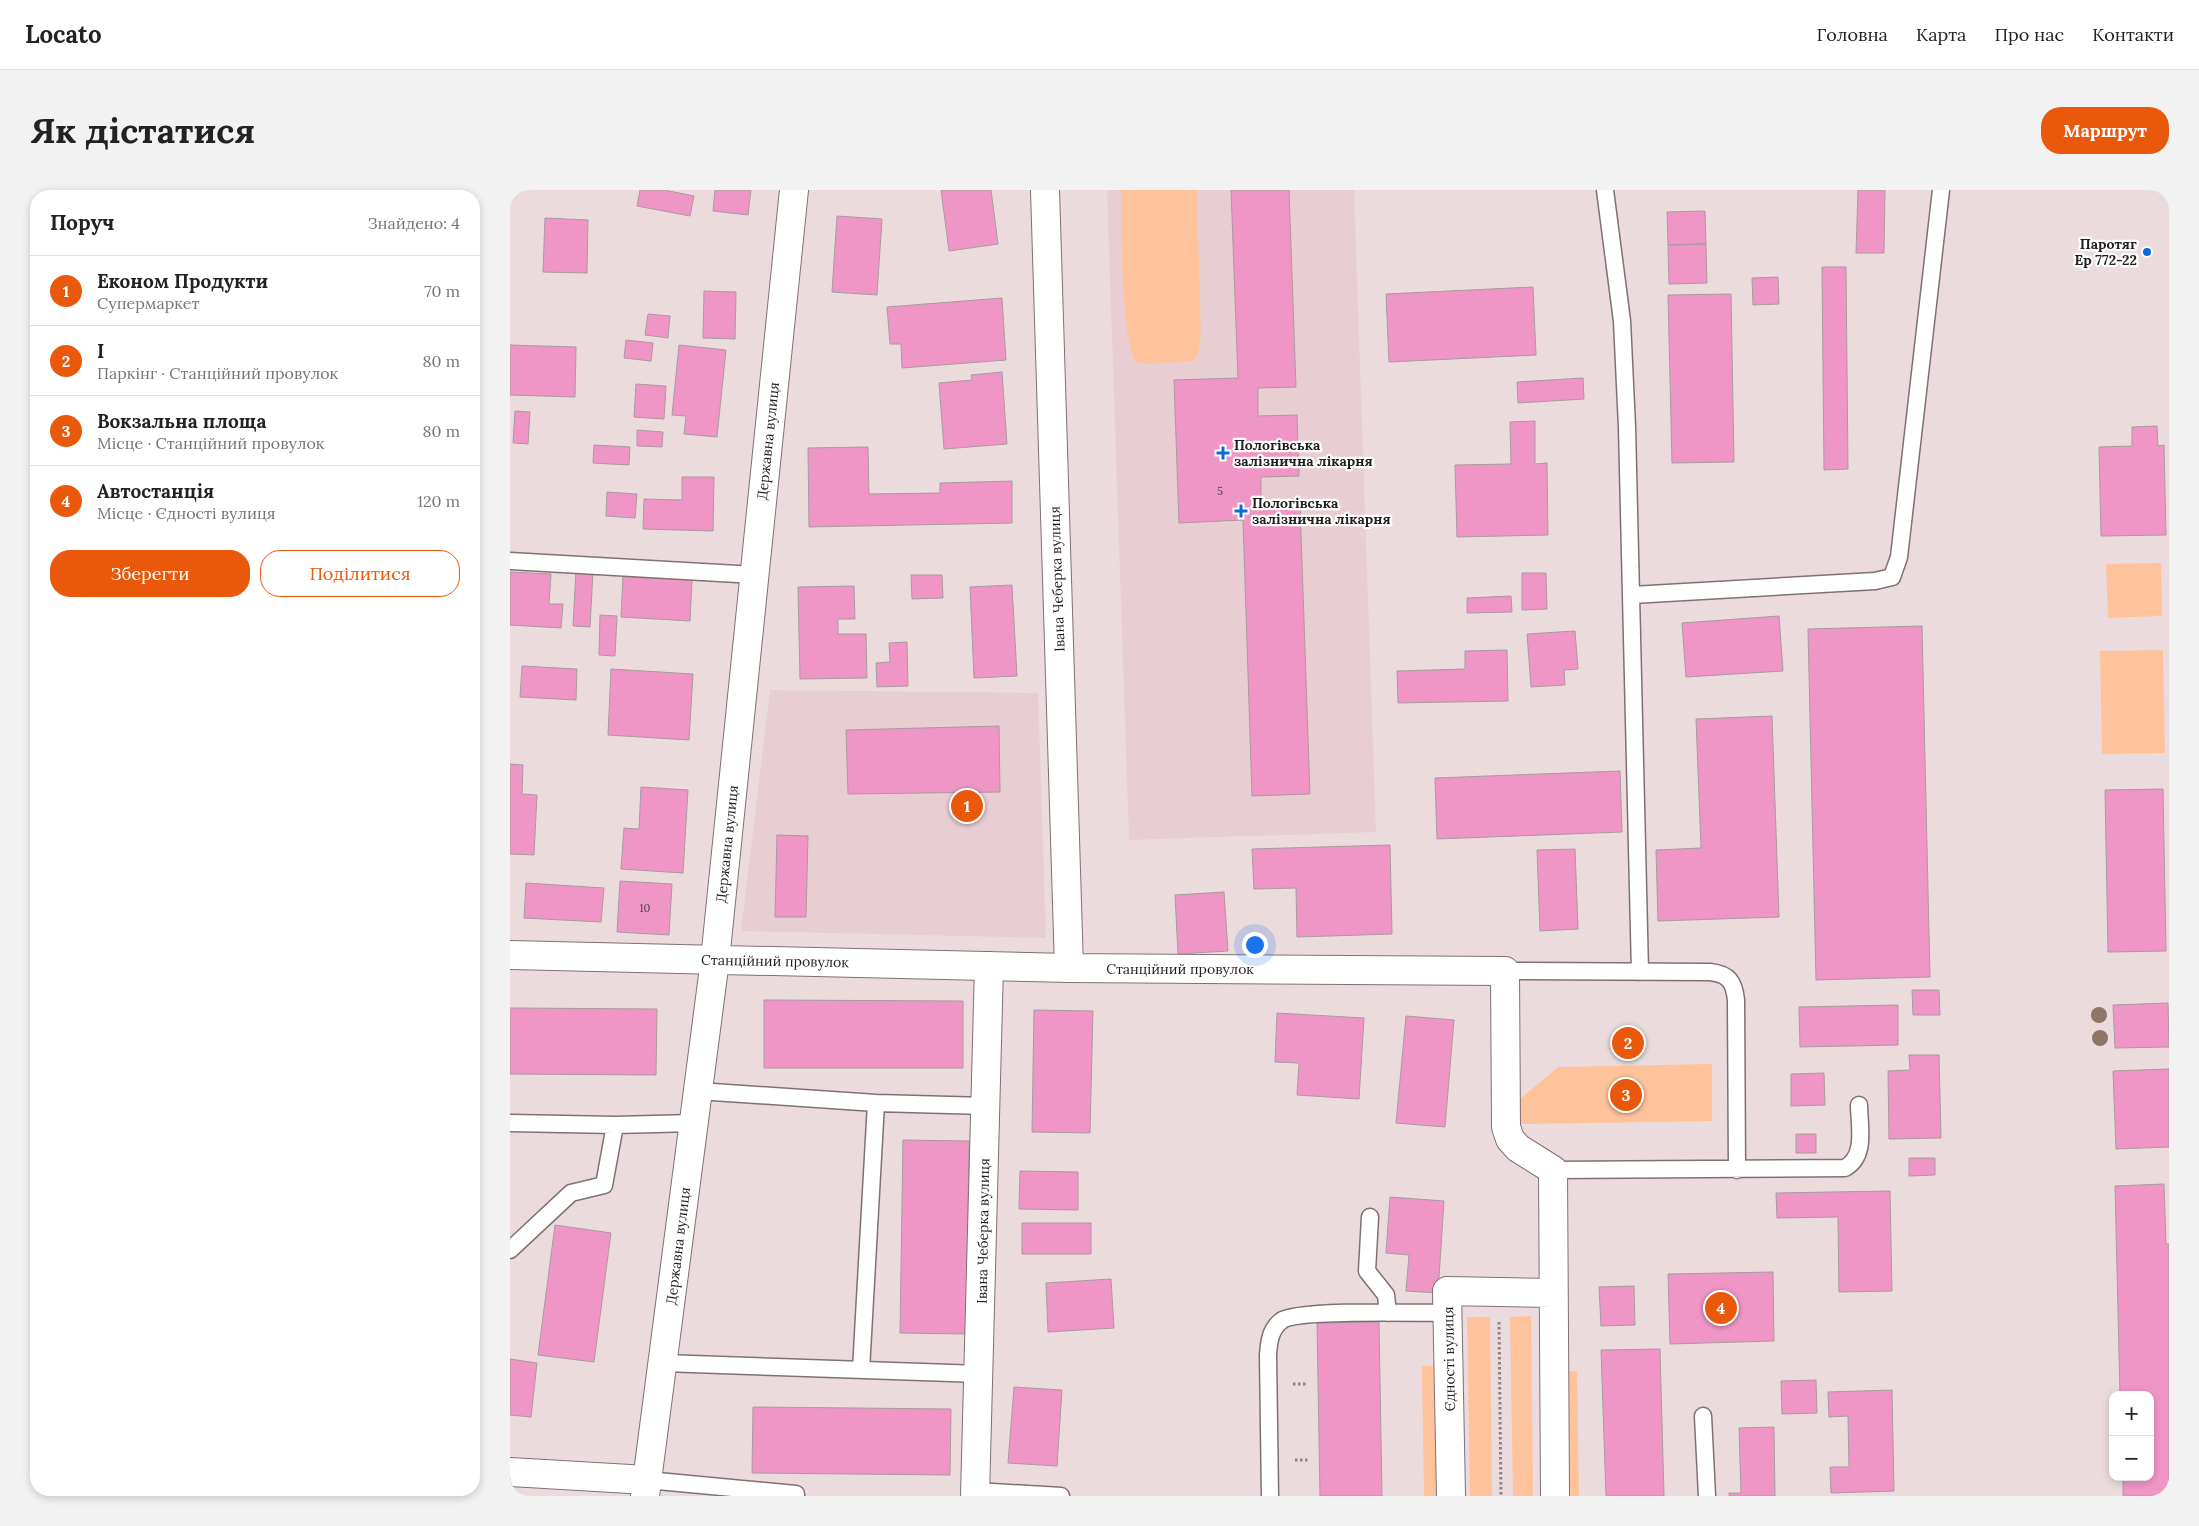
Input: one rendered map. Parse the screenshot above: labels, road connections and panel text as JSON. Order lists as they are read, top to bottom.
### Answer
{
  "streets": {
    "street": [
      "Державна вулиця",
      "Івана Чеберка вулиця",
      "Станційний провулок",
      "Єдності вулиця"
    ]
  },
  "crossings": [
    ["Державна вулиця", "Станційний провулок"],
    ["Івана Чеберка вулиця", "Станційний провулок"]
  ],
  "places": {
    "other": ["Паротяг Ер 772-22"],
    "health": ["Пологiвська залiзнична лiкарня", "Пологівська залізнична лікарня"]
  },
  "house_numbers": ["5", "10"],
  "page": {
    "header": "Locato",
    "nav": [
      "Головна",
      "Карта",
      "Про нас",
      "Контакти"
    ],
    "buttons": [
      "Маршрут",
      ["Зберегти", "Поділитися"]
    ],
    "title": "Як дістатися",
    "heading": ["Поруч", "Знайдено: 4"],
    "list": [
      {
        "mark": "1",
        "name": "Економ Продукти",
        "note": "Супермаркет",
        "value": "70 m"
      },
      {
        "mark": "2",
        "name": "І",
        "note": "Паркінг · Станційний провулок",
        "value": "80 m"
      },
      {
        "mark": "3",
        "name": "Вокзальна площа",
        "note": "Місце · Станційний провулок",
        "value": "80 m"
      },
      {
        "mark": "4",
        "name": "Автостанція",
        "note": "Місце · Єдності вулиця",
        "value": "120 m"
      }
    ],
    "pins": [
      "1",
      "2",
      "3",
      "4"
    ],
    "map_buttons": ["+", "−"]
  }
}
